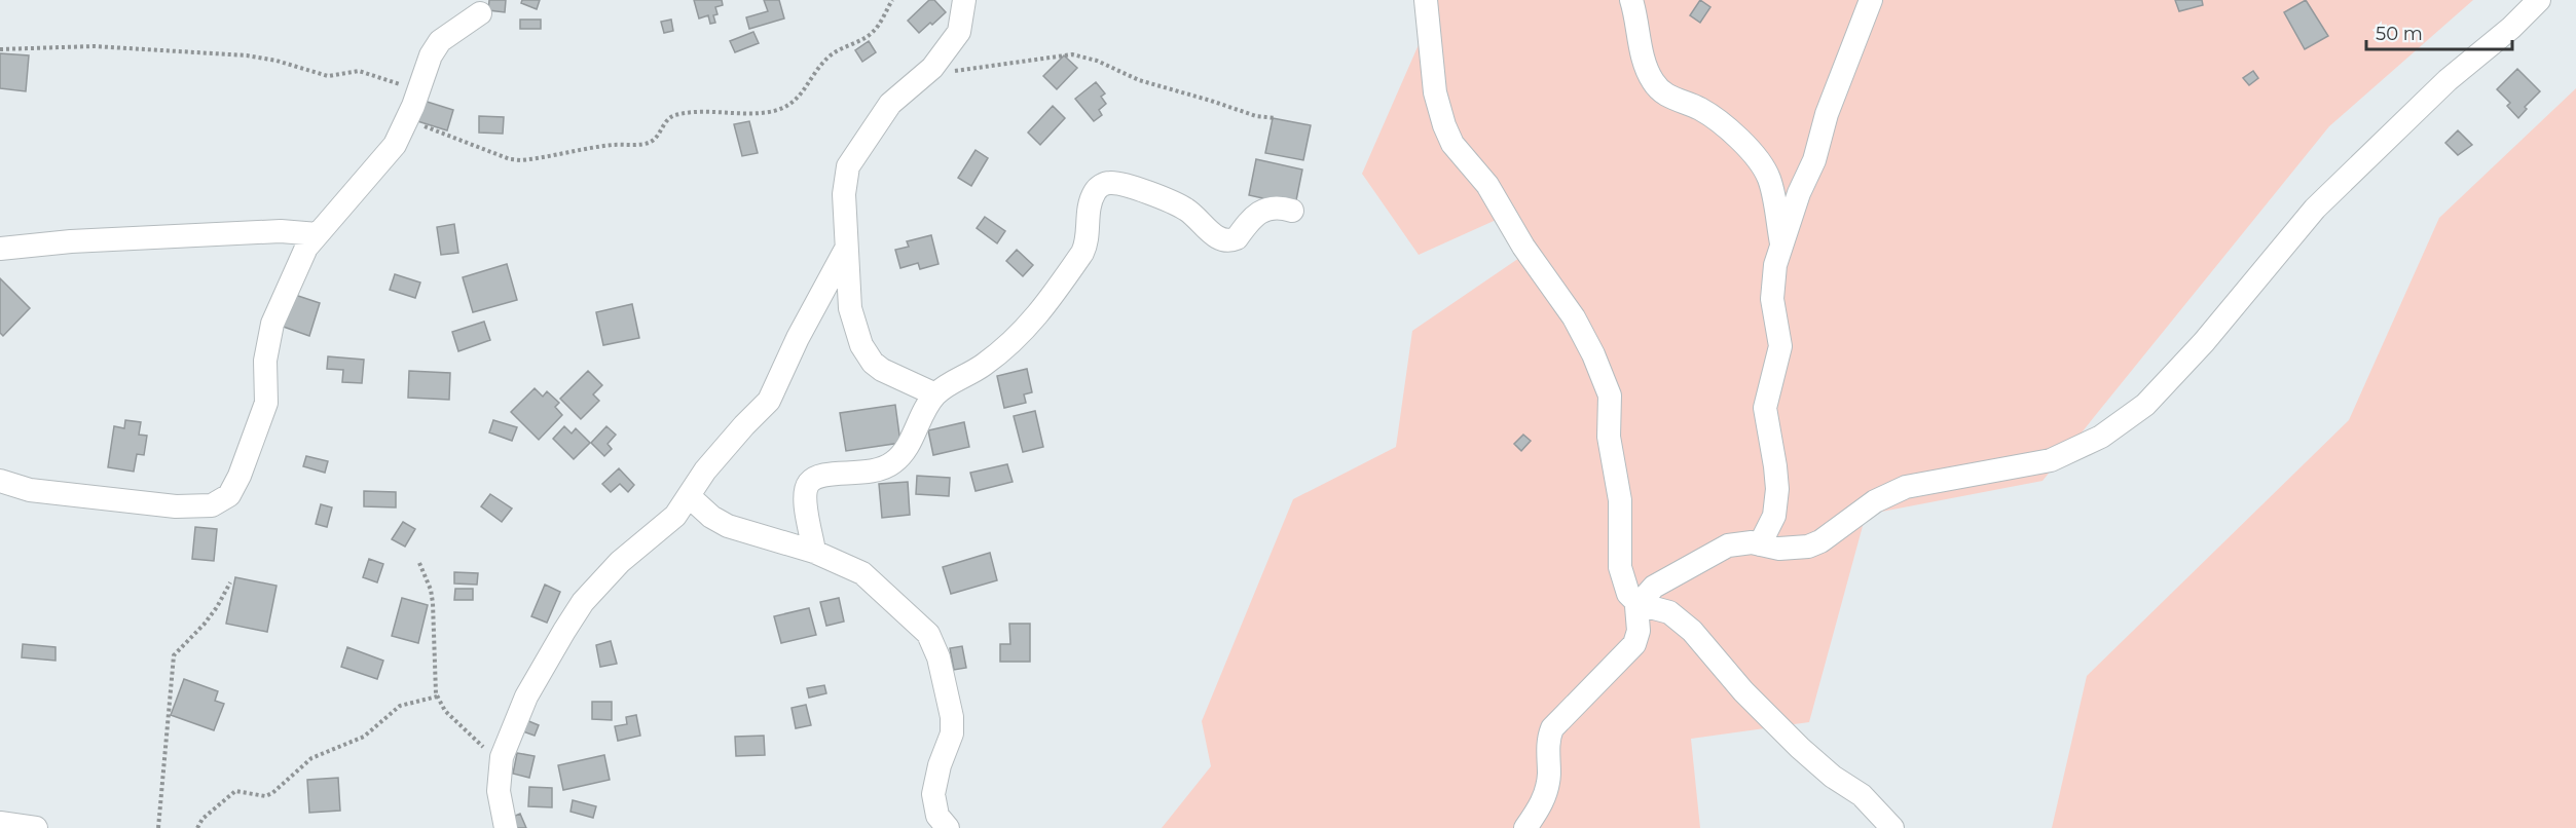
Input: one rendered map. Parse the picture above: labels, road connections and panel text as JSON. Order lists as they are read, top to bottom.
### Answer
{
  "scale_bar": "50 m"
}
